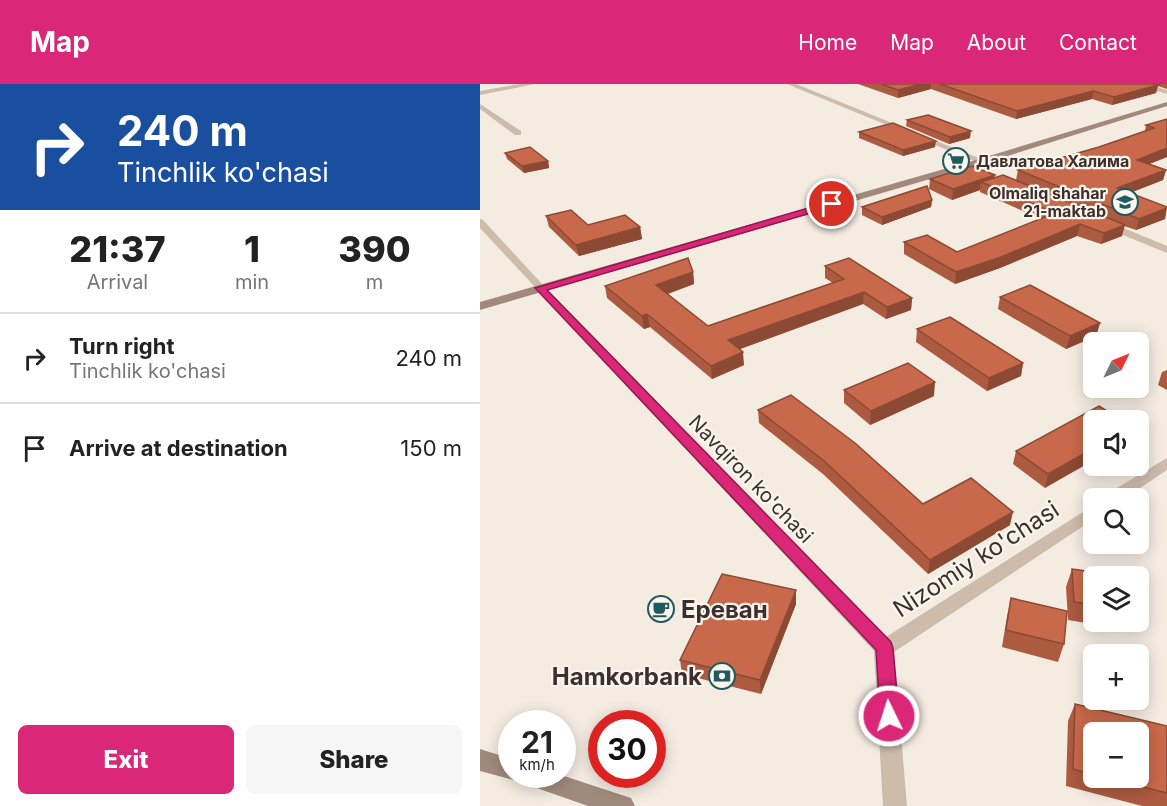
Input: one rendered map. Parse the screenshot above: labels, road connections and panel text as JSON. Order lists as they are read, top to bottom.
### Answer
{
  "streets": {
    "street": ["Navqiron ko'chasi", "Nizomiy ko'chasi"]
  },
  "crossings": [
    ["Navqiron ko'chasi", "Nizomiy ko'chasi"]
  ],
  "places": {
    "supermarket": ["Давлатова Халима"],
    "school or university": ["Olmaliq shahar 21-maktab"],
    "cafe": ["Ереван"],
    "bank": ["Hamkorbank"]
  },
  "north": "top right",
  "page": {
    "header": "Map",
    "nav": [
      "Home",
      "Map",
      "About",
      "Contact"
    ],
    "turn": ["240 m", "Tinchlik ko'chasi"],
    "eta": [
      "21:37",
      "Arrival",
      "1",
      "min",
      "390",
      "m"
    ],
    "list": [
      {
        "name": "Turn right",
        "note": "Tinchlik ko'chasi",
        "value": "240 m"
      },
      {
        "name": "Arrive at destination",
        "value": "150 m"
      }
    ],
    "map_buttons": ["+", "−"],
    "speed": "21 km/h",
    "limit": "30",
    "buttons": ["Exit", "Share"]
  }
}
